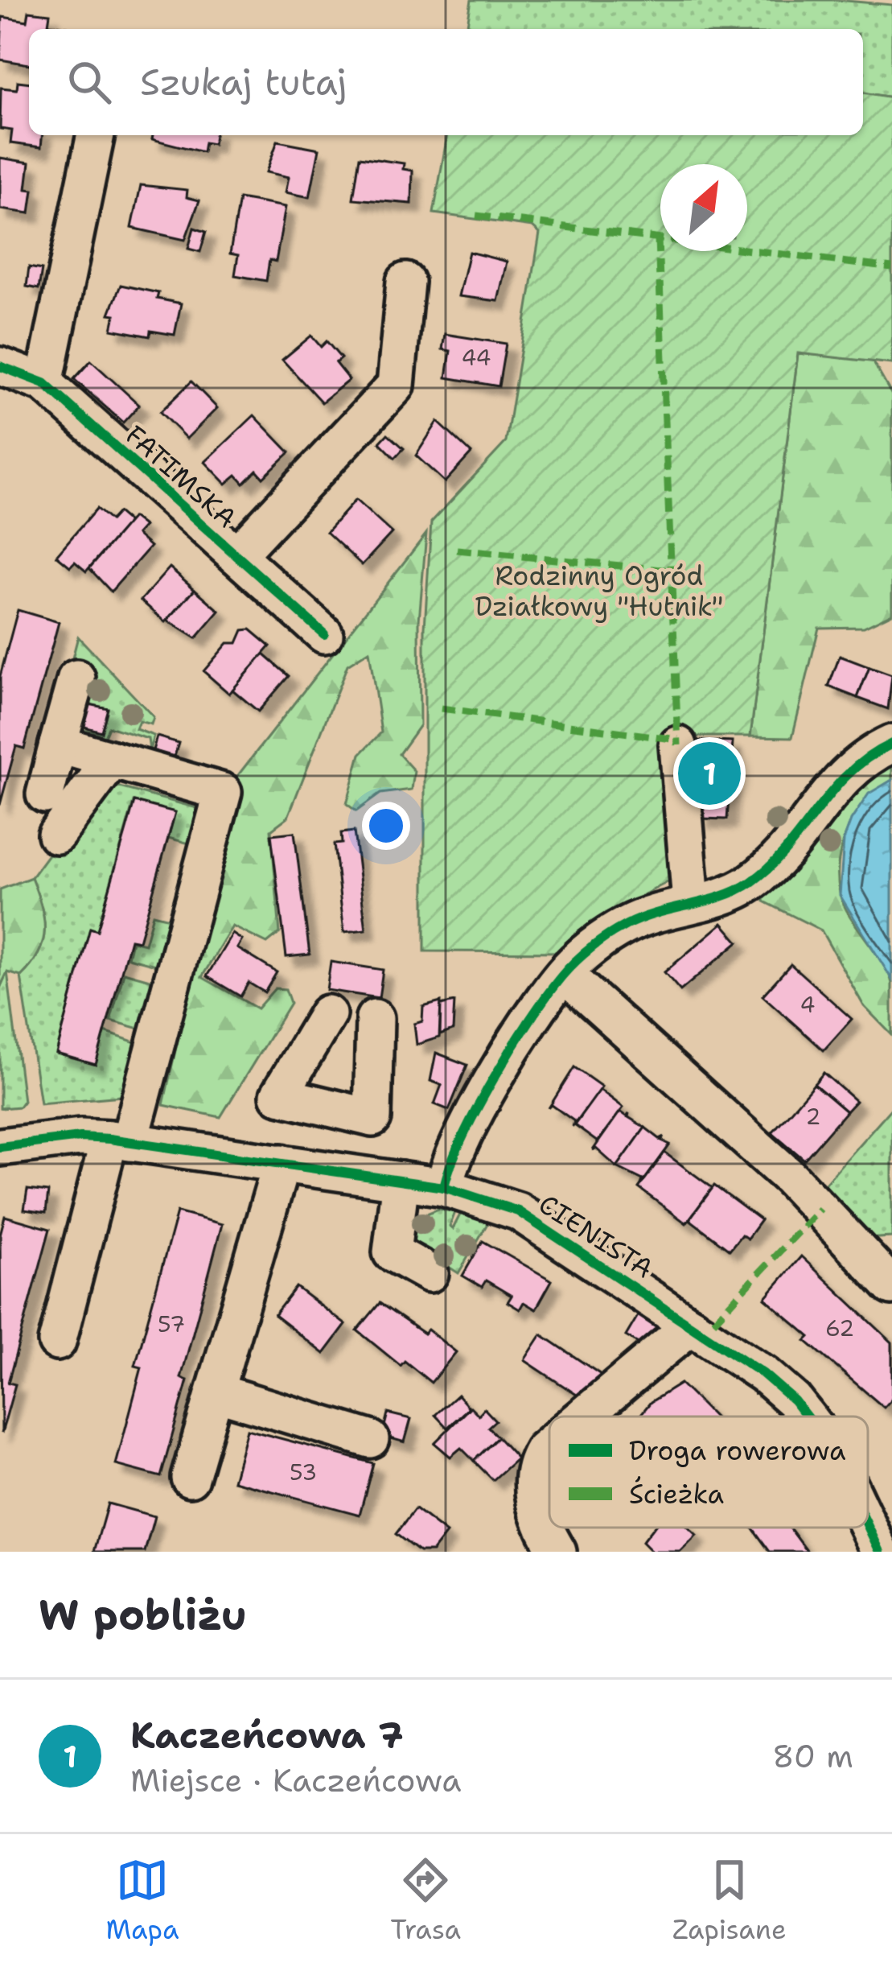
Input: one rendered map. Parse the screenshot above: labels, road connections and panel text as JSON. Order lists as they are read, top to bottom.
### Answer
{
  "streets": {
    "street": ["FATIMSKA", "CIENISTA"]
  },
  "parks": ["Rodzinny Ogród Działkowy \"Hutnik\""],
  "house_numbers": [
    "44",
    "4",
    "2",
    "57",
    "62",
    "53"
  ],
  "legend": ["Droga rowerowa", "Ścieżka"],
  "north": "top right",
  "page": {
    "search": "Szukaj tutaj",
    "pins": "1",
    "heading": "W pobliżu",
    "list": [
      {
        "mark": "1",
        "name": "Kaczeńcowa 7",
        "note": "Miejsce · Kaczeńcowa",
        "value": "80 m"
      }
    ],
    "nav": ["Mapa", "Trasa", "Zapisane"]
  }
}
